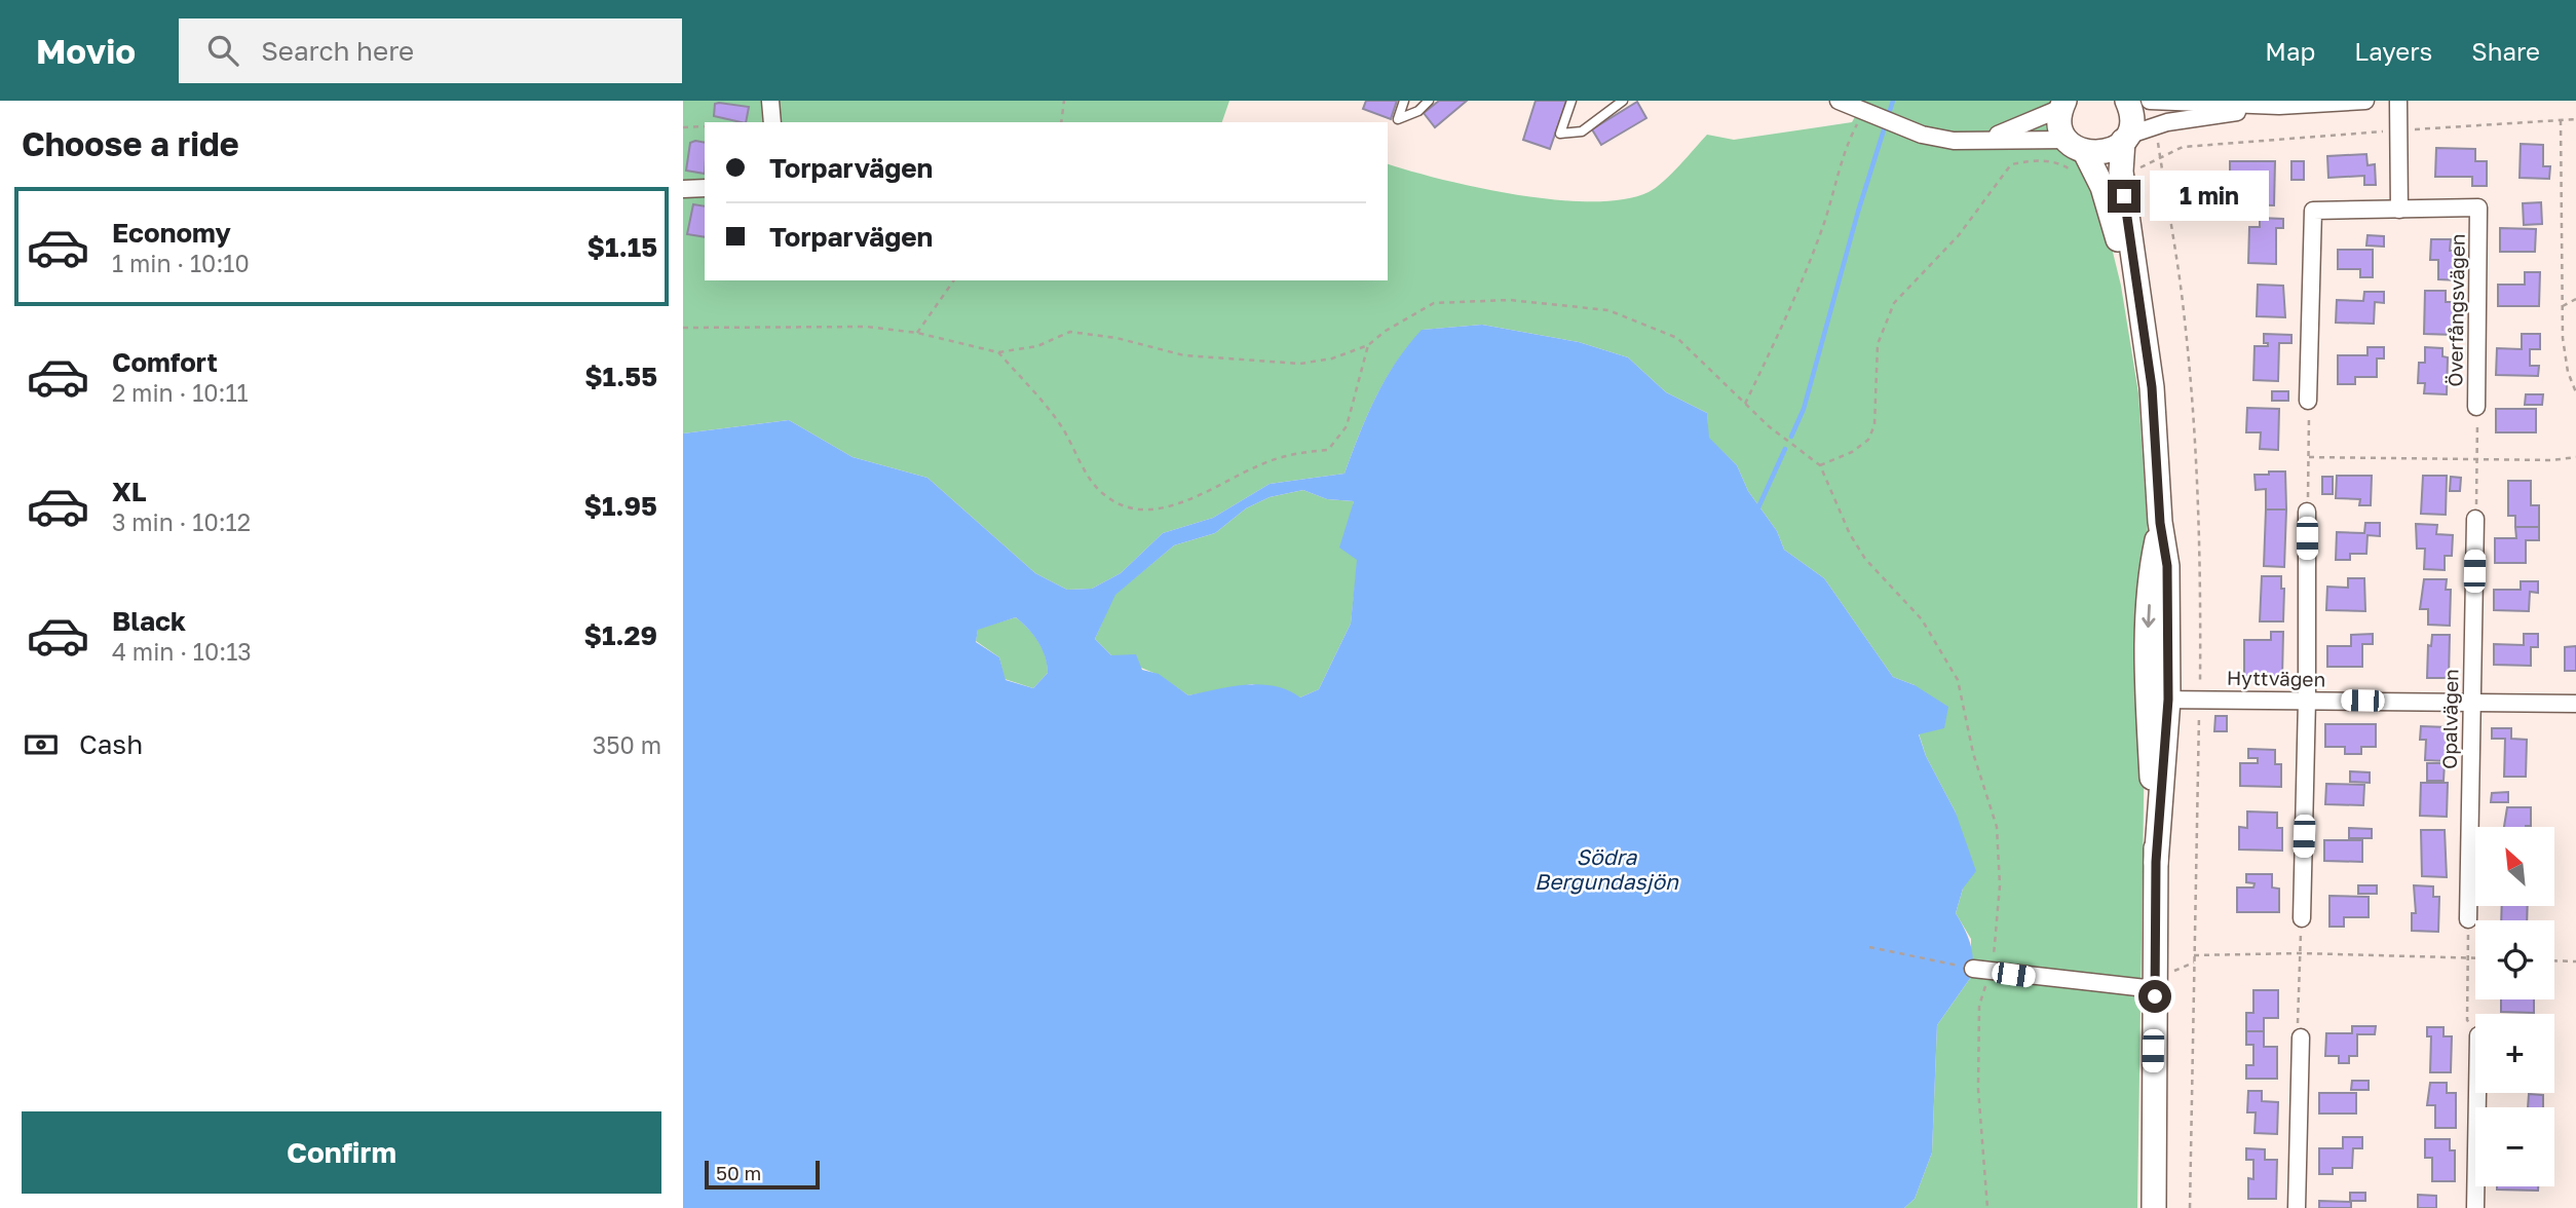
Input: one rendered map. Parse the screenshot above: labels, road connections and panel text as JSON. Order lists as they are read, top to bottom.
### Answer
{
  "streets": {
    "street": ["Överfångsvägen", "Hyttvägen", "Opalvägen"]
  },
  "crossings": [
    ["Hyttvägen", "Opalvägen"]
  ],
  "water": ["Södra Bergundasjön"],
  "scale_bar": "50 m",
  "north": "top left",
  "page": {
    "header": "Movio",
    "search": "Search here",
    "nav": ["Map", "Layers", "Share"],
    "heading": "Choose a ride",
    "banner": ["Torparvägen", "Torparvägen"],
    "bubble": "1 min",
    "list": [
      {
        "name": "Economy",
        "note": "1 min · 10:10",
        "value": "$1.15"
      },
      {
        "name": "Comfort",
        "note": "2 min · 10:11",
        "value": "$1.55"
      },
      {
        "name": "XL",
        "note": "3 min · 10:12",
        "value": "$1.95"
      },
      {
        "name": "Black",
        "note": "4 min · 10:13",
        "value": "$1.29"
      }
    ],
    "pay": ["Cash", "350 m"],
    "map_buttons": ["+", "−"],
    "buttons": "Confirm",
    "scale": "50 m"
  }
}
